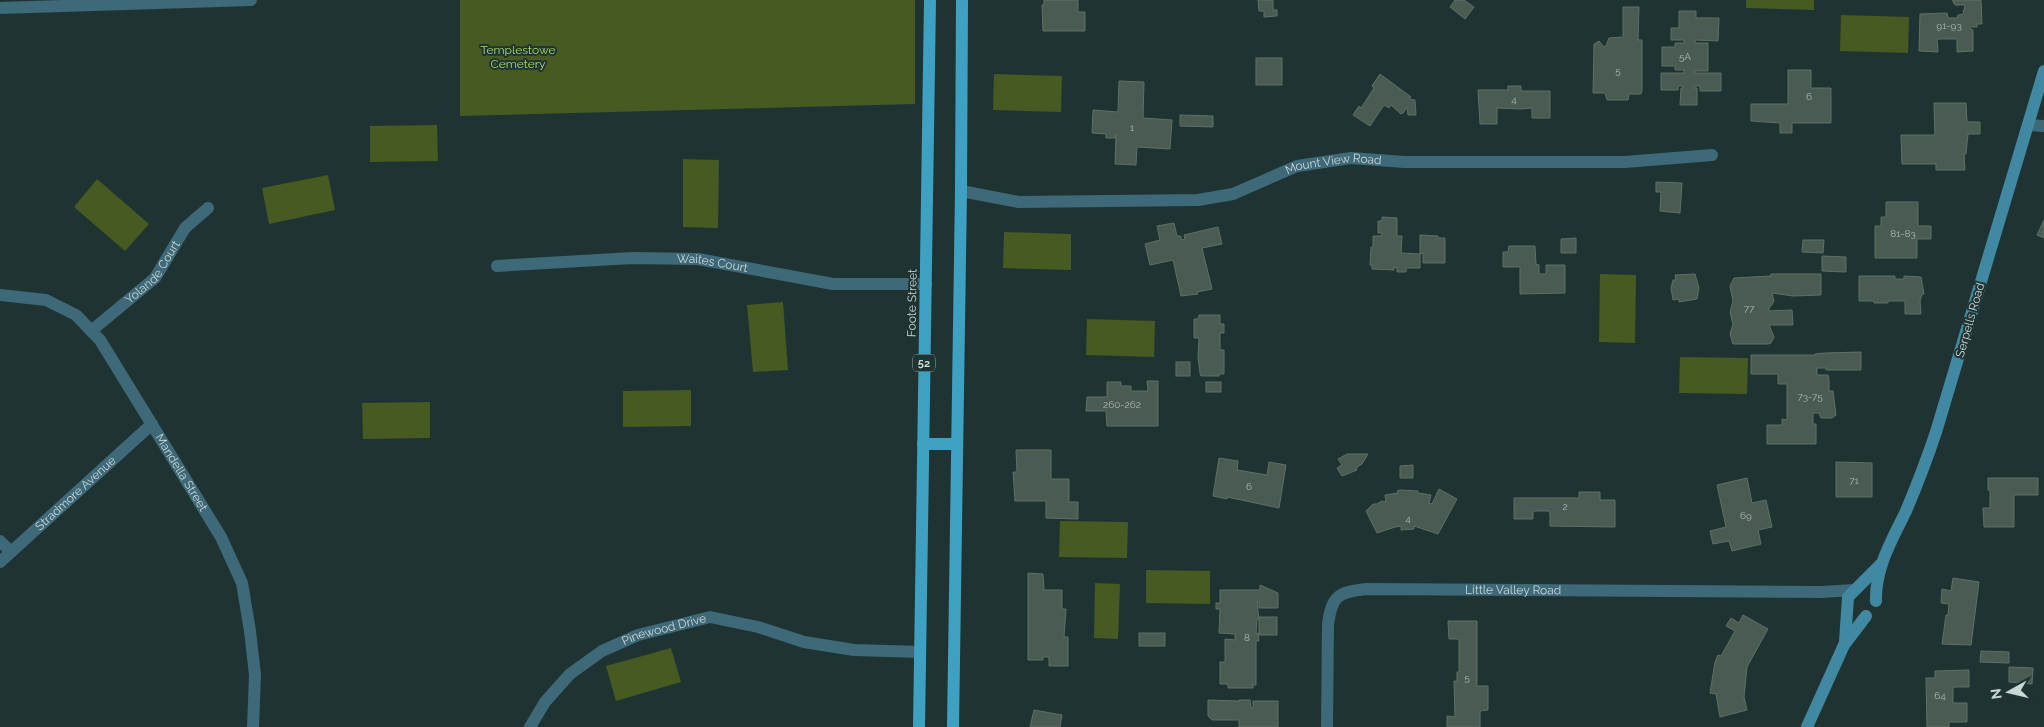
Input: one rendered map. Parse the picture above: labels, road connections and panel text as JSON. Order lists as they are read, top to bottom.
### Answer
{
  "streets": {
    "main road": ["Foote Street", "52"],
    "street": [
      "Mount View Road",
      "Waites Court",
      "Yolande Court",
      "Serpells Road",
      "Mandella Street",
      "Stradmore Avenue",
      "Little Valley Road",
      "Pinewood Drive"
    ]
  },
  "crossings": [
    ["Waites Court", "Foote Street"],
    ["Yolande Court", "Mandella Street"],
    ["Foote Street", "Pinewood Drive"],
    ["Serpells Road", "Little Valley Road"],
    ["Mandella Street", "Stradmore Avenue"]
  ],
  "parks": ["Templestowe Cemetery"],
  "house_numbers": [
    "91-93",
    "5A",
    "5",
    "6",
    "4",
    "1",
    "81-83",
    "77",
    "73-75",
    "260-262",
    "71",
    "6",
    "2",
    "69",
    "4",
    "8",
    "5",
    "64"
  ],
  "north": "left"
}
